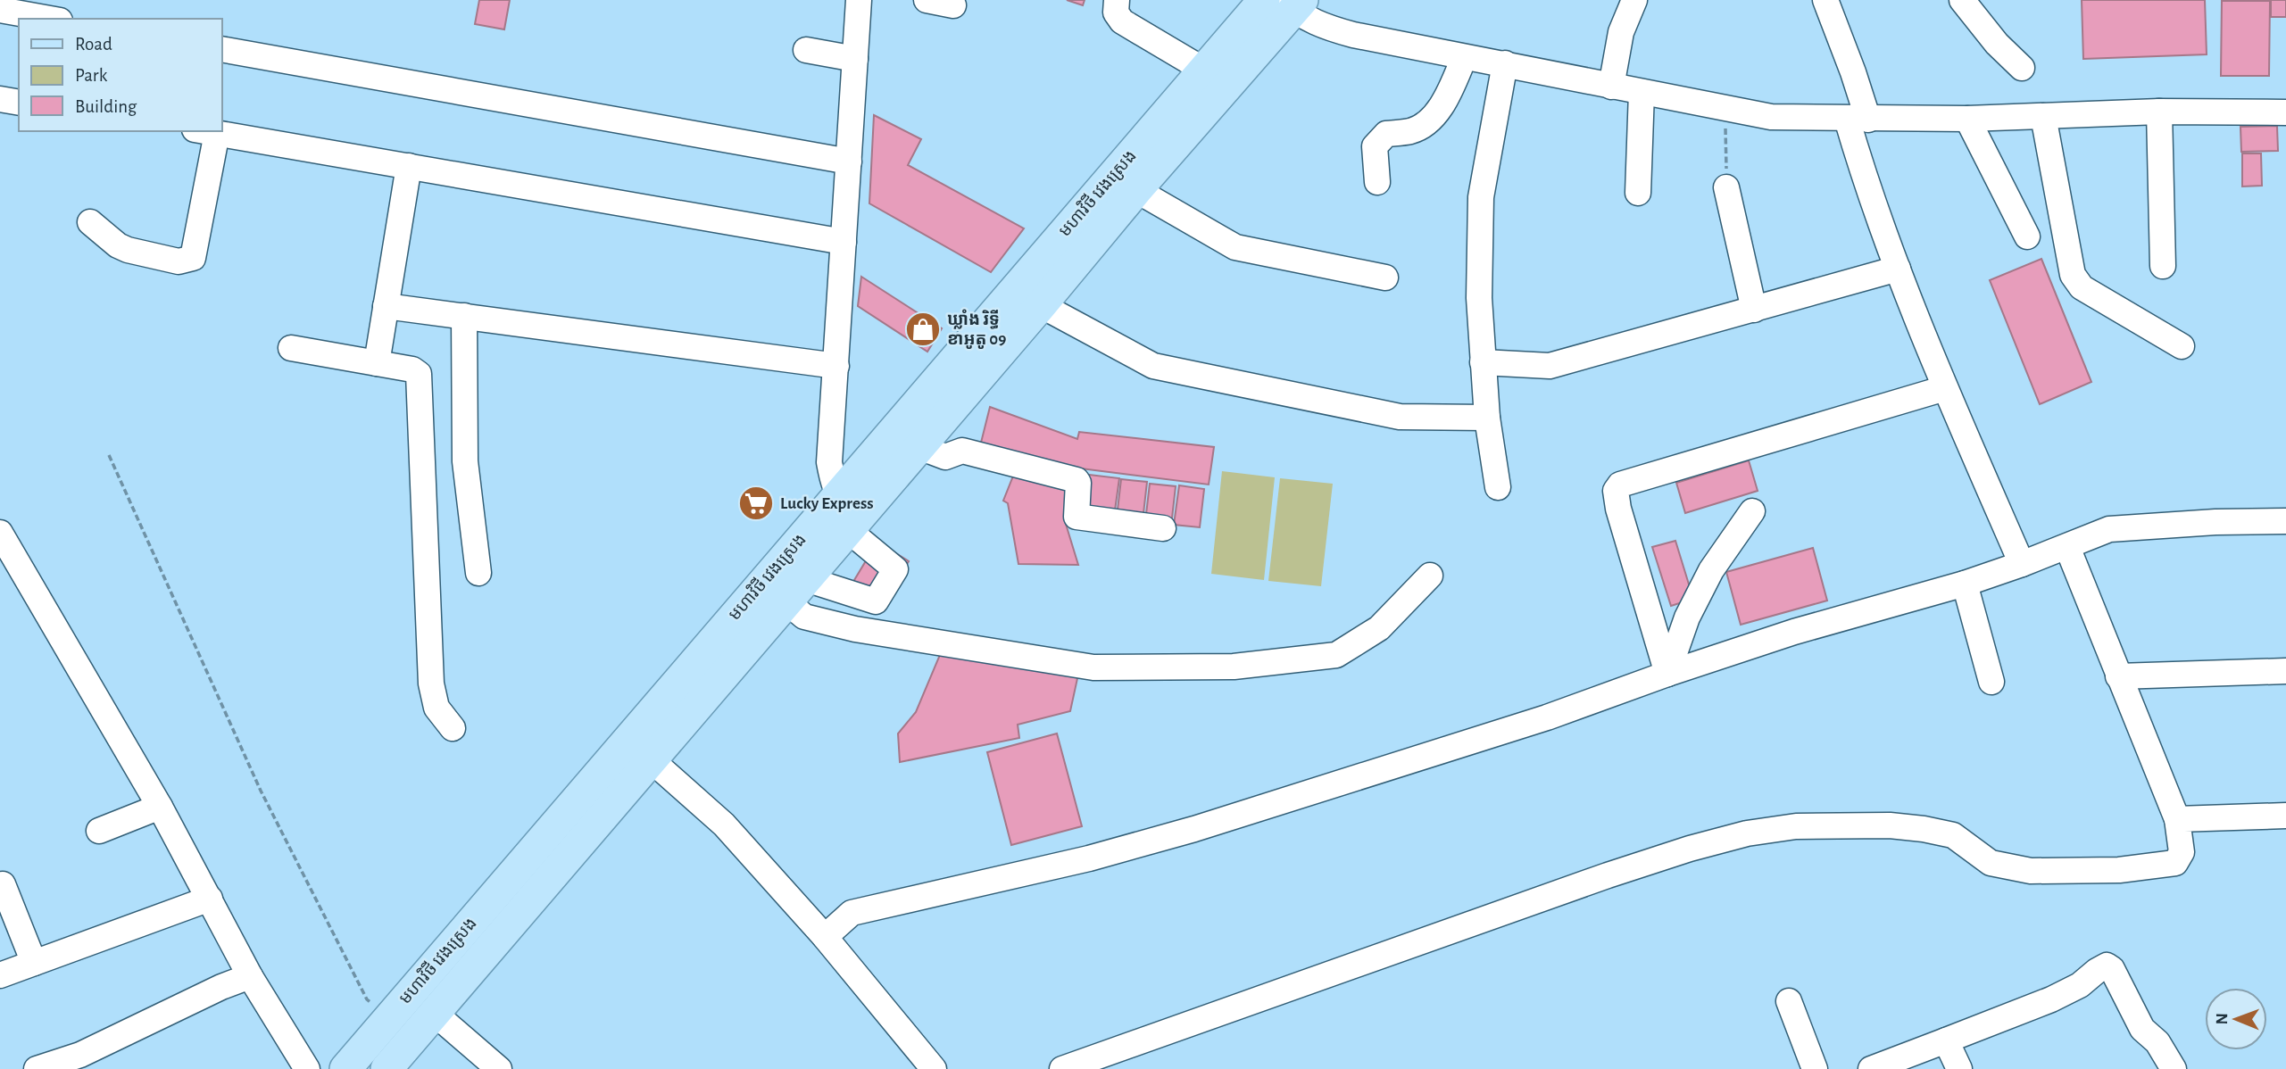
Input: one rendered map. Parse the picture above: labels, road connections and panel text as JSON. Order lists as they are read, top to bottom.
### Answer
{
  "streets": {
    "main road": ["មហាវិថី វេងស្រេង"]
  },
  "places": {
    "shop": ["ឃ្លាំង រិទ្ធី ខាអូតូ 09"],
    "supermarket": ["Lucky Express"]
  },
  "legend": ["Road", "Park", "Building"],
  "north": "left"
}
